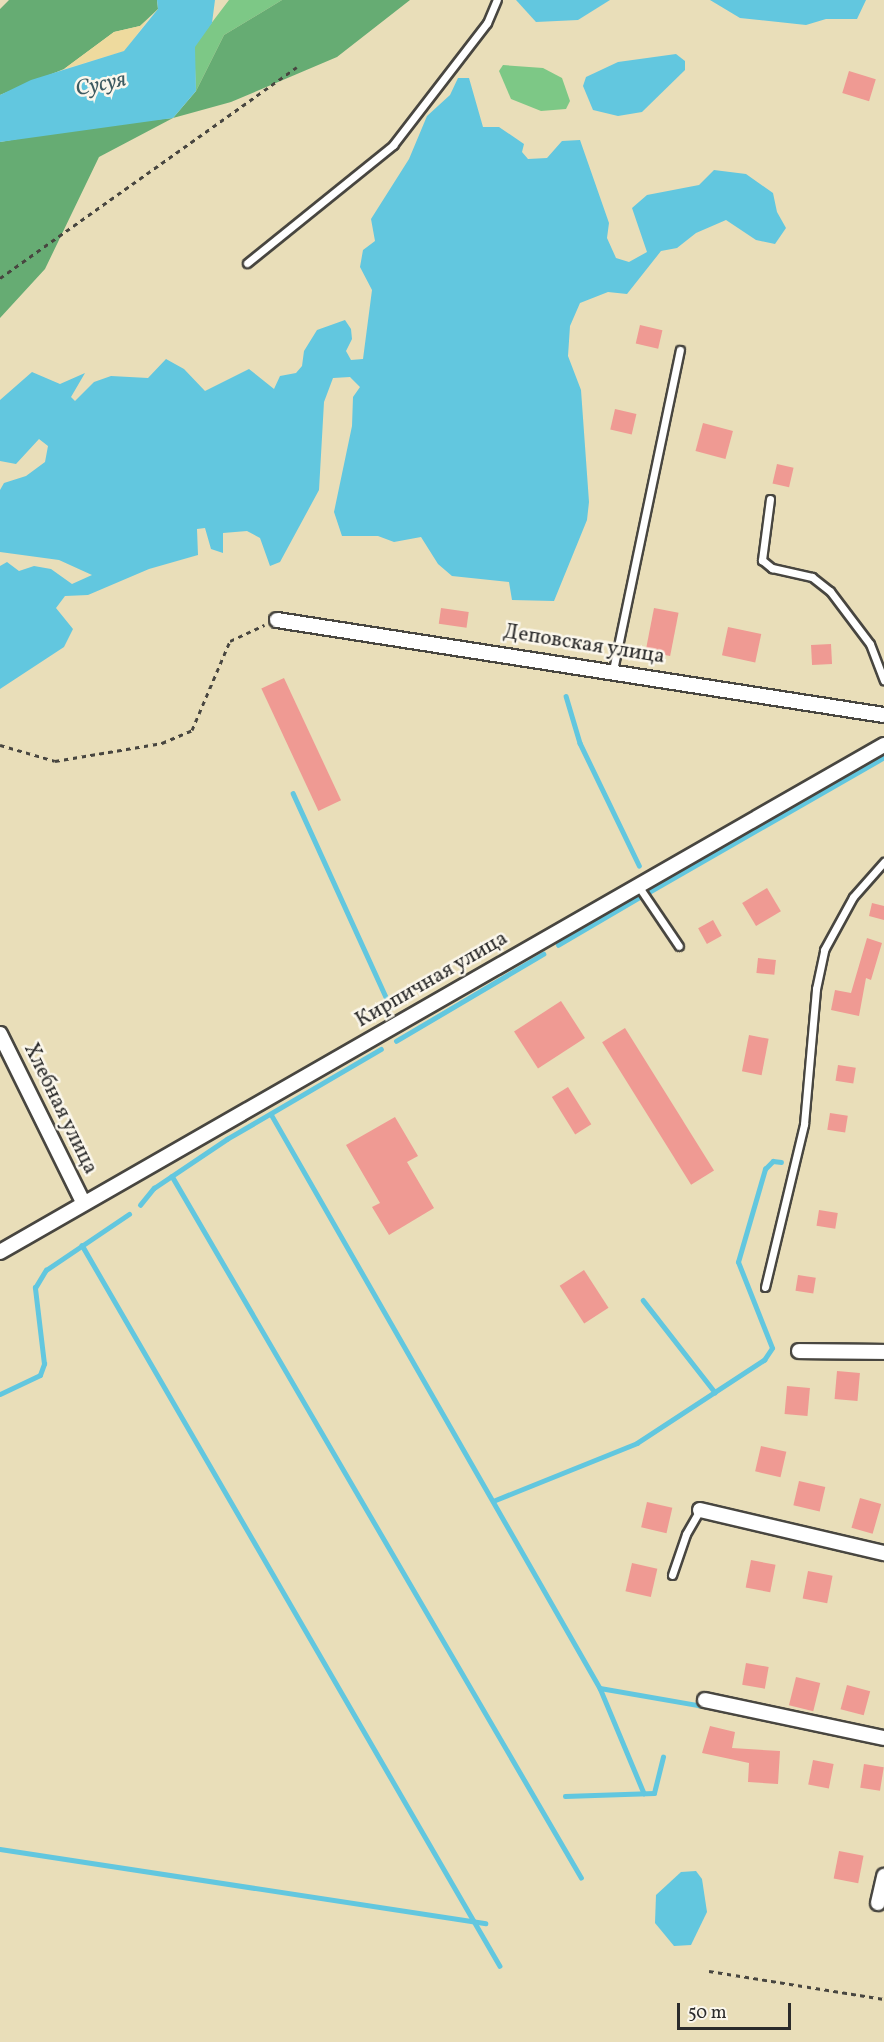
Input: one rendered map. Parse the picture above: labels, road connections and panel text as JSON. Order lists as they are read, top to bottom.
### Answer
{
  "streets": {
    "street": ["Деповская улица", "Кирпичная улица", "Хлебная улица"]
  },
  "crossings": [
    ["Кирпичная улица", "Хлебная улица"]
  ],
  "water": ["Сусуя"],
  "scale_bar": "50 m"
}
